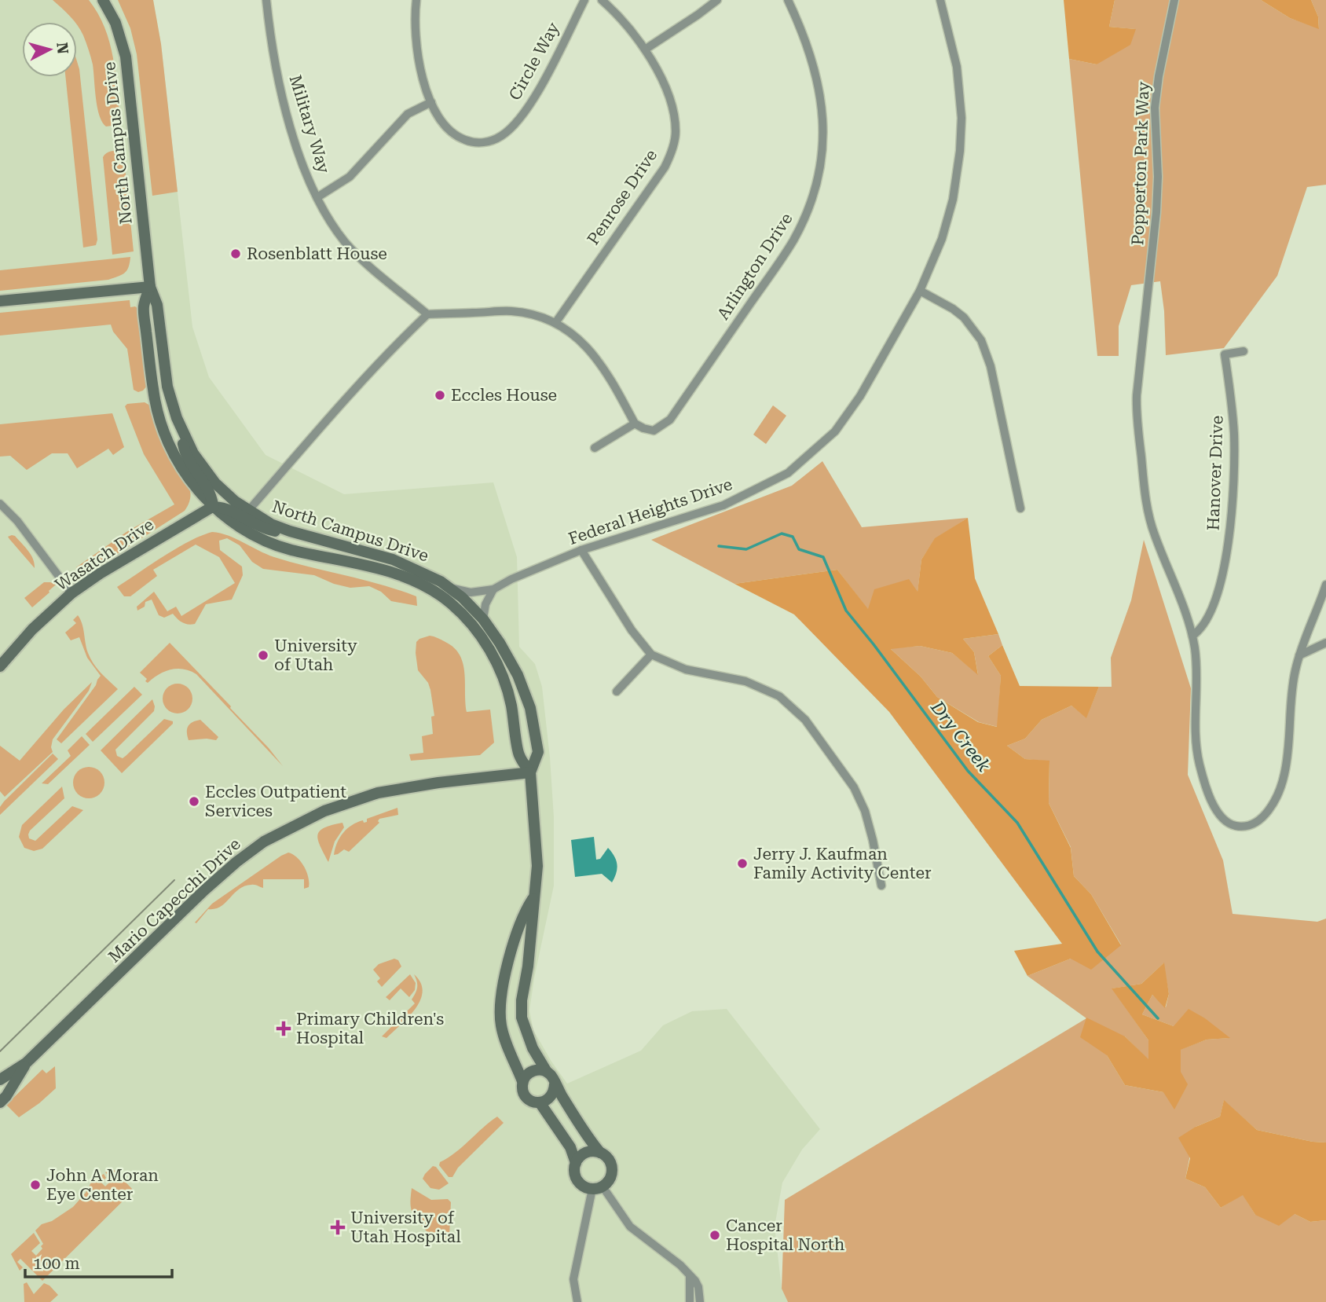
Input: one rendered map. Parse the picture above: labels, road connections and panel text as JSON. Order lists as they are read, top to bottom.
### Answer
{
  "streets": {
    "main road": ["North Campus Drive", "Wasatch Drive", "Mario Capecchi Drive"],
    "street": [
      "Circle Way",
      "Military Way",
      "Popperton Park Way",
      "Penrose Drive",
      "Arlington Drive",
      "Hanover Drive",
      "Federal Heights Drive"
    ]
  },
  "crossings": [
    ["North Campus Drive", "Federal Heights Drive"],
    ["North Campus Drive", "Wasatch Drive"],
    ["North Campus Drive", "Mario Capecchi Drive"],
    ["Popperton Park Way", "Hanover Drive"]
  ],
  "water": ["Dry Creek"],
  "places": {
    "other": [
      "Rosenblatt House",
      "Eccles House",
      "University of Utah",
      "Eccles Outpatient Services",
      "Jerry J. Kaufman Family Activity Center",
      "John A Moran Eye Center",
      "Cancer Hospital North"
    ],
    "health": ["Primary Children's Hospital", "University of Utah Hospital"]
  },
  "scale_bar": "100 m",
  "north": "right"
}
